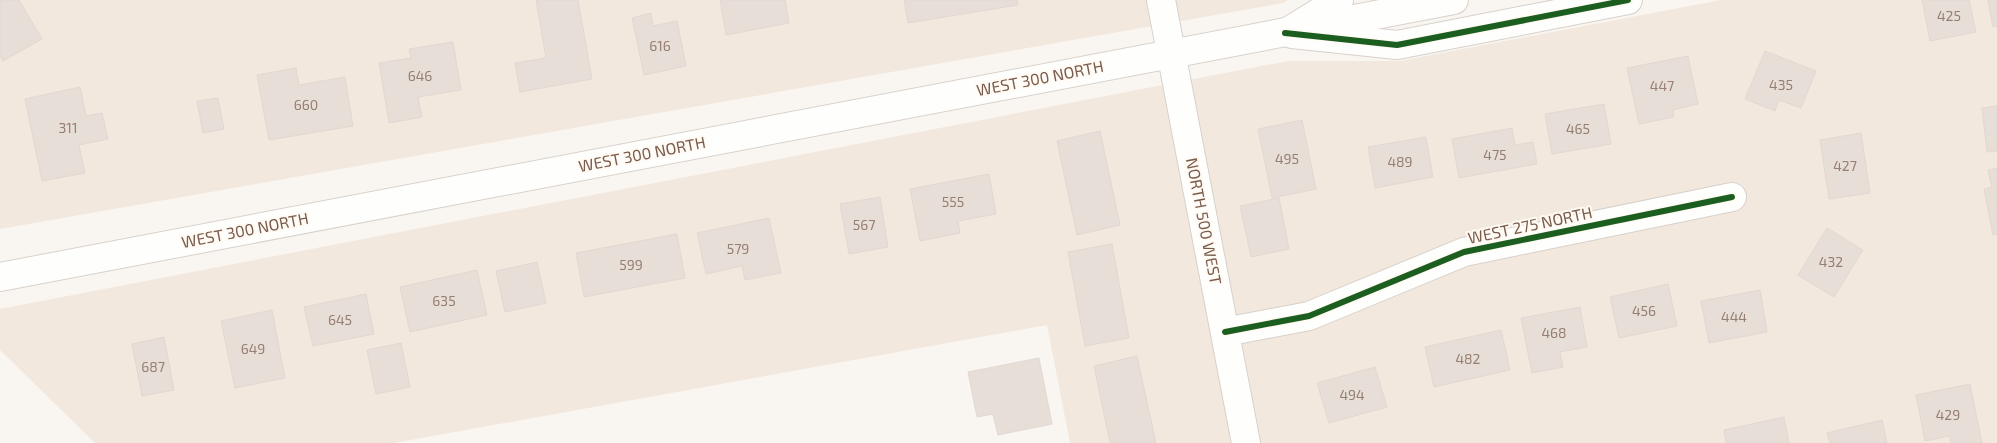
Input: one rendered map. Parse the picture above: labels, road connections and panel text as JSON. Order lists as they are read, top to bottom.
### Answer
{
  "streets": {
    "main road": ["WEST 300 NORTH", "NORTH 500 WEST", "WEST 275 NORTH"]
  },
  "crossings": [
    ["WEST 300 NORTH", "NORTH 500 WEST"],
    ["NORTH 500 WEST", "WEST 275 NORTH"]
  ],
  "house_numbers": [
    "425",
    "616",
    "646",
    "435",
    "447",
    "660",
    "311",
    "465",
    "475",
    "495",
    "489",
    "427",
    "555",
    "567",
    "579",
    "432",
    "599",
    "635",
    "456",
    "444",
    "645",
    "468",
    "649",
    "482",
    "687",
    "494",
    "429"
  ]
}
